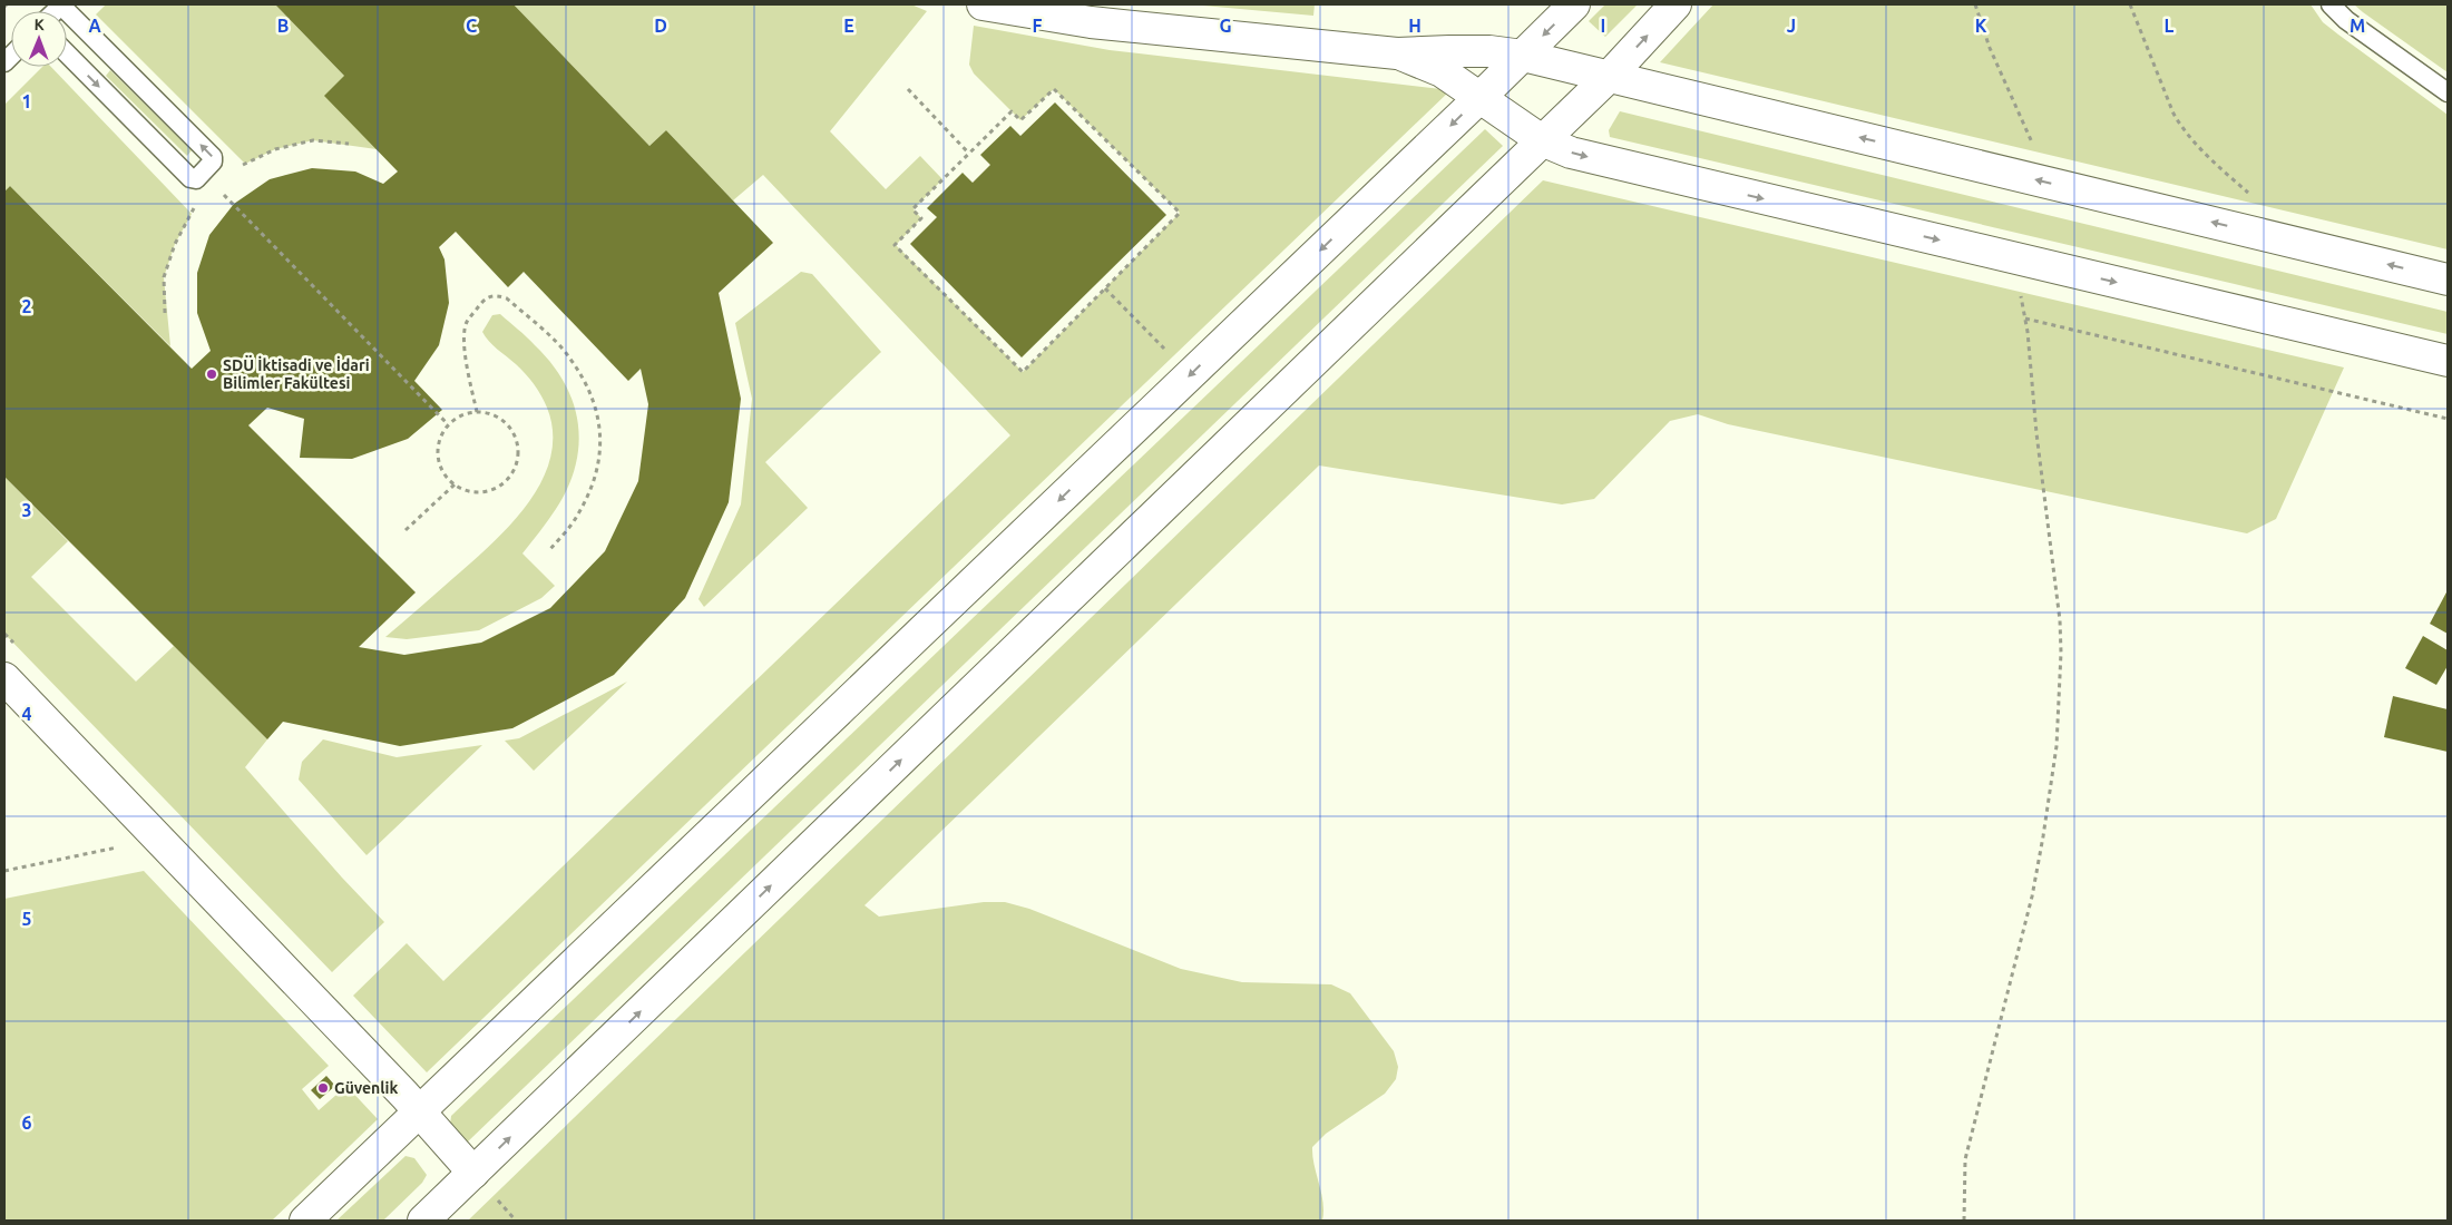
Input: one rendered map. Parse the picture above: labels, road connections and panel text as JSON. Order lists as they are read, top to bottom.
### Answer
{
  "places": ["SDÜ İktisadi ve İdari Bilimler Fakültesi", "Güvenlik"],
  "north": "top",
  "grid": {
    "columns": [
      "A",
      "B",
      "C",
      "D",
      "E",
      "F",
      "G",
      "H",
      "I",
      "J",
      "K",
      "L",
      "M"
    ],
    "rows": [
      "1",
      "2",
      "3",
      "4",
      "5",
      "6"
    ]
  }
}
